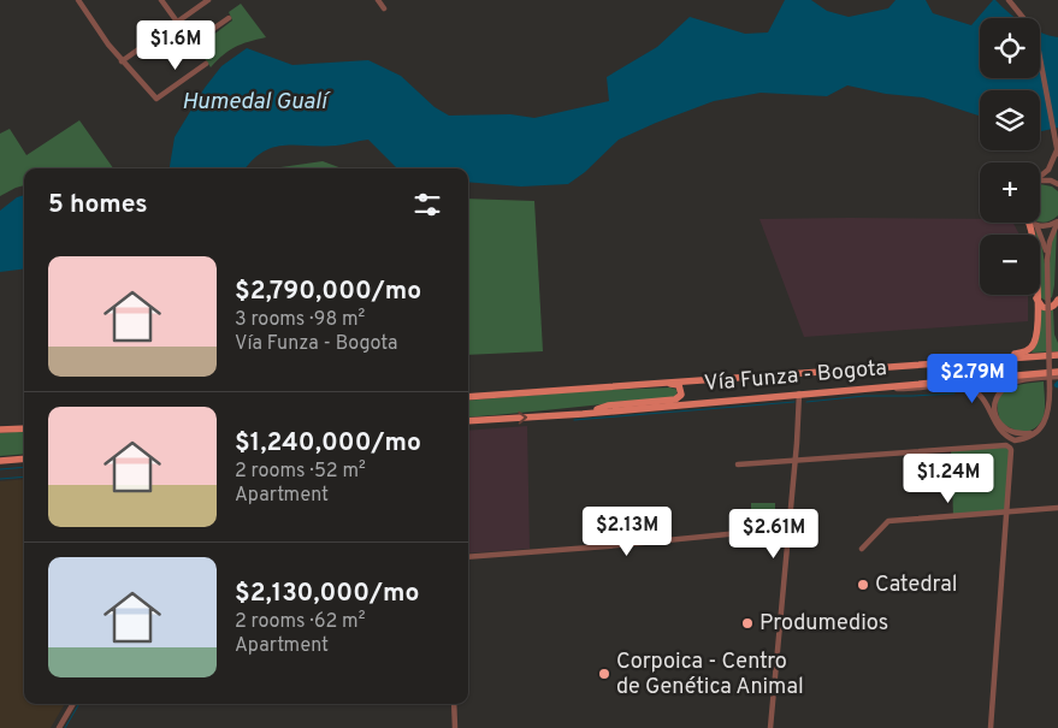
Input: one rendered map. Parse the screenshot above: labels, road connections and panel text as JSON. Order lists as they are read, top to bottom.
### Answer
{
  "streets": {
    "main road": ["Vía Funza - Bogota"]
  },
  "water": ["Humedal Gualí"],
  "places": ["Catedral", "Produmedios", "Corpoica - Centro de Genética Animal"],
  "page": {
    "map_buttons": ["+", "−"],
    "price": [
      "$1.6M",
      "$2.79M",
      "$1.24M",
      "$2.13M",
      "$2.61M"
    ],
    "heading": "5 homes",
    "list": [
      {
        "name": "$2,790,000/mo",
        "note": "3 rooms · 98 m² · Vía Funza - Bogota"
      },
      {
        "name": "$1,240,000/mo",
        "note": "2 rooms · 52 m² · Apartment"
      },
      {
        "name": "$2,130,000/mo",
        "note": "2 rooms · 62 m² · Apartment"
      }
    ]
  }
}
